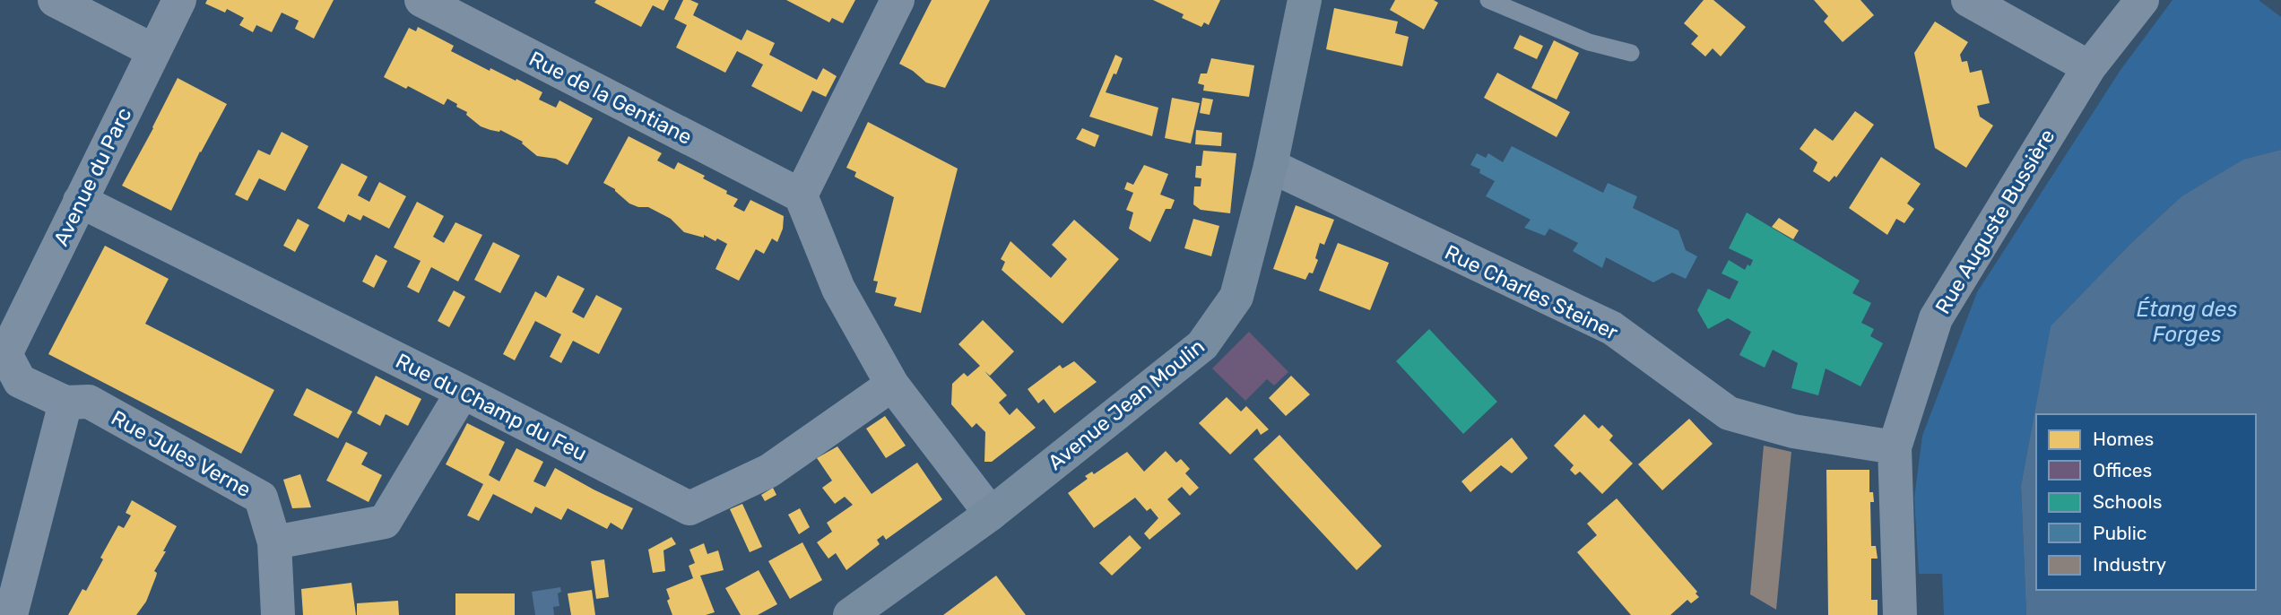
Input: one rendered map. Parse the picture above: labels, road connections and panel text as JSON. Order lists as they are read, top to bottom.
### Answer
{
  "streets": {
    "main road": ["Avenue Jean Moulin"],
    "street": [
      "Rue de la Gentiane",
      "Avenue du Parc",
      "Rue Auguste Bussière",
      "Rue Charles Steiner",
      "Rue du Champ du Feu",
      "Rue Jules Verne"
    ]
  },
  "crossings": [
    ["Avenue du Parc", "Rue du Champ du Feu"],
    ["Avenue du Parc", "Rue Jules Verne"],
    ["Rue Auguste Bussière", "Rue Charles Steiner"],
    ["Rue Charles Steiner", "Avenue Jean Moulin"]
  ],
  "water": ["Étang des Forges"],
  "legend": [
    "Homes",
    "Offices",
    "Schools",
    "Public",
    "Industry"
  ]
}
